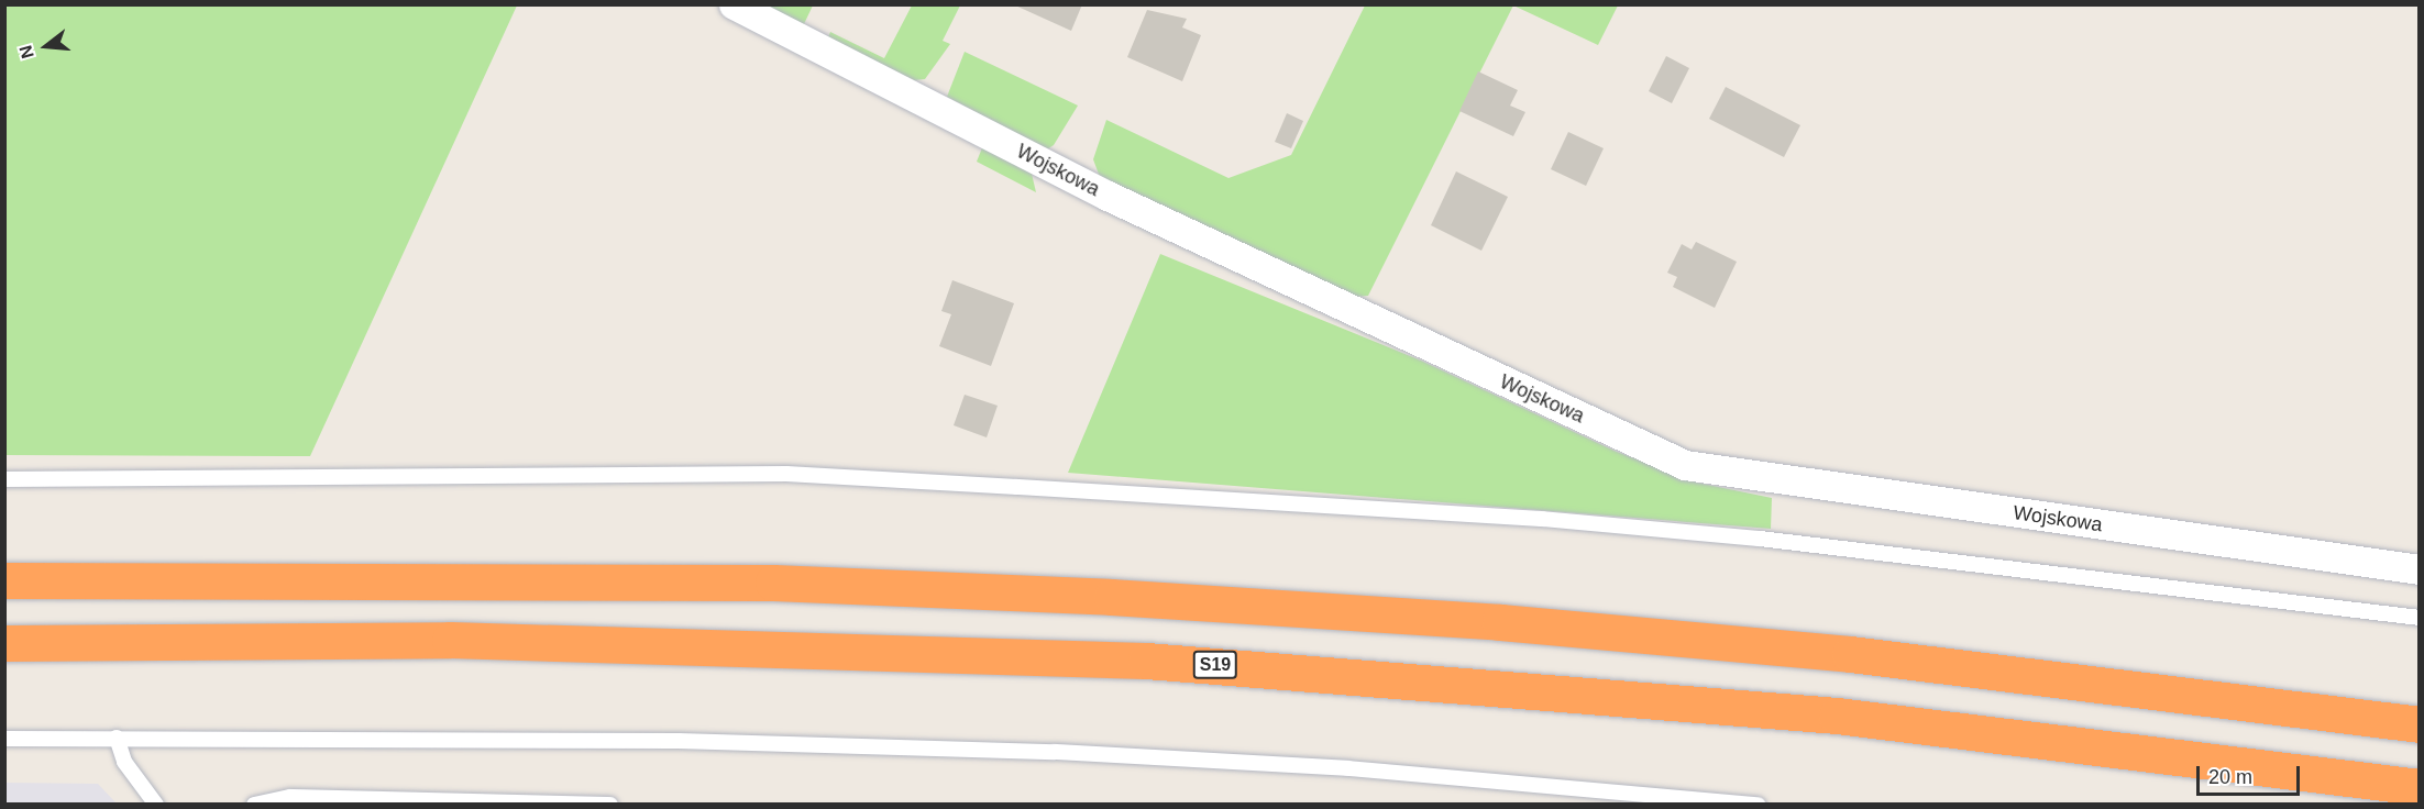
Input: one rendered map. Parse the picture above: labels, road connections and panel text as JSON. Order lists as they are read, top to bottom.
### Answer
{
  "streets": {
    "highway": ["S19"],
    "street": ["Wojskowa"]
  },
  "scale_bar": "20 m",
  "north": "left"
}
